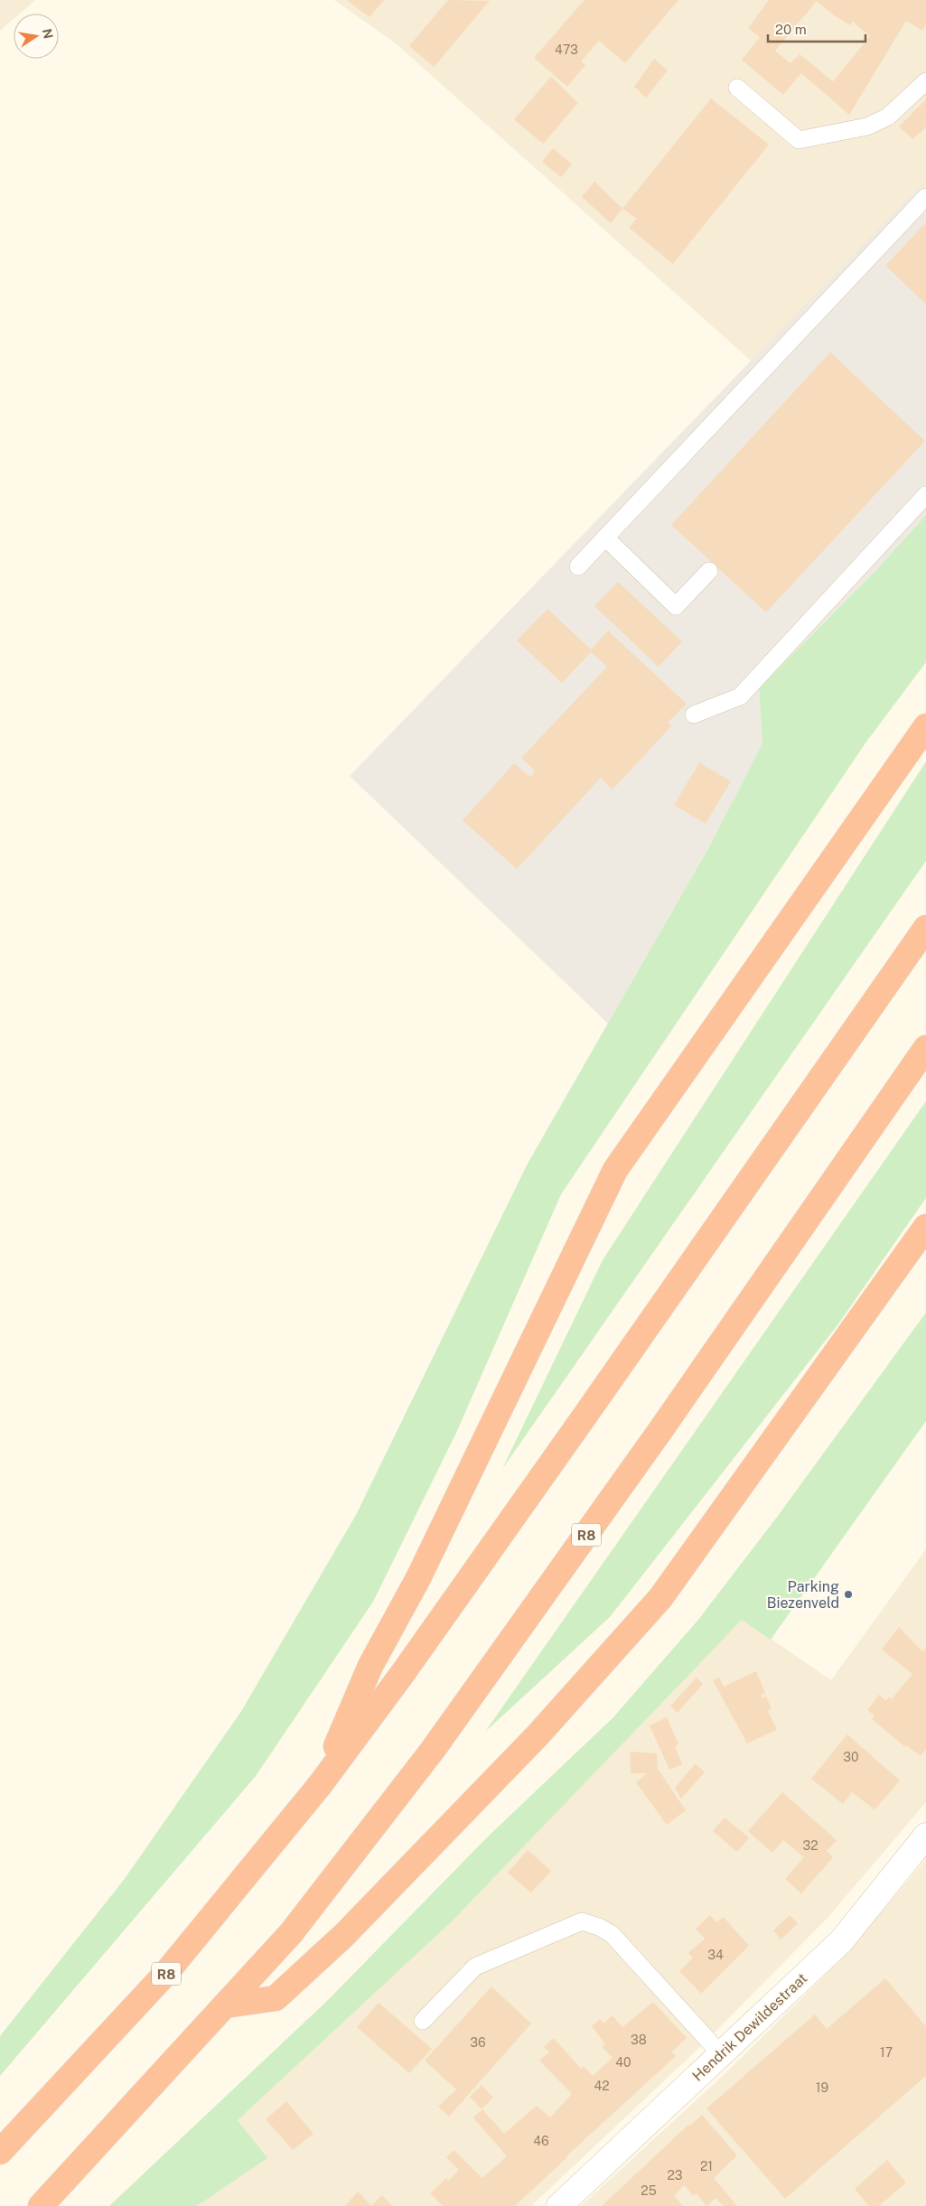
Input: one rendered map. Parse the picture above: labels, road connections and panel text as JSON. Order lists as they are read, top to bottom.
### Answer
{
  "streets": {
    "highway": ["R8"],
    "street": ["Hendrik Dewildestraat"]
  },
  "places": ["Parking Biezenveld"],
  "house_numbers": [
    "473",
    "30",
    "32",
    "34",
    "38",
    "36",
    "17",
    "40",
    "42",
    "19",
    "46",
    "21",
    "23",
    "25"
  ],
  "scale_bar": "20 m",
  "north": "right"
}
